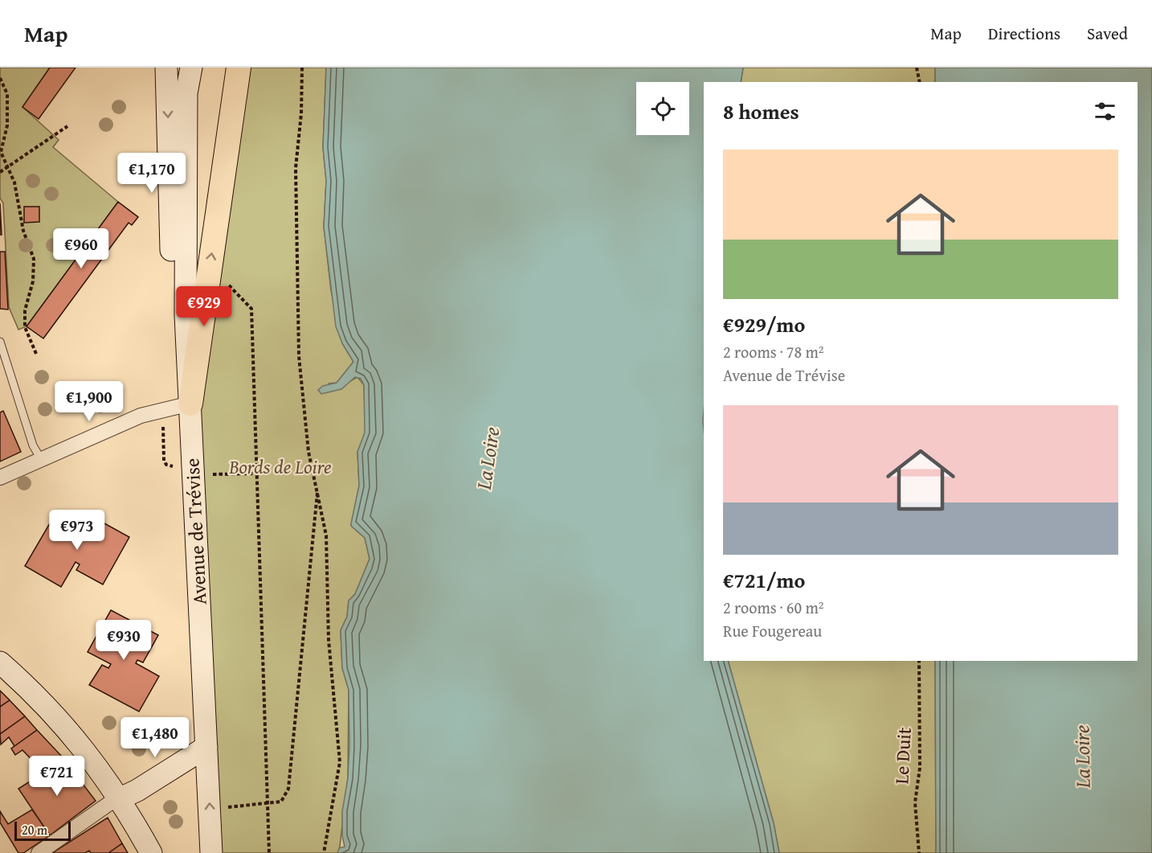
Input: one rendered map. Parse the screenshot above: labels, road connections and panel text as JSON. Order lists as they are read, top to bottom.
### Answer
{
  "streets": {
    "street": ["Avenue de Trévise"],
    "path": ["Le Duit"]
  },
  "water": ["La Loire"],
  "parks": ["Bords de Loire"],
  "scale_bar": "20 m",
  "page": {
    "header": "Map",
    "nav": ["Map", "Directions", "Saved"],
    "heading": "8 homes",
    "list": [
      {
        "name": "€929/mo",
        "note": "2 rooms · 78 m² · Avenue de Trévise"
      },
      {
        "name": "€721/mo",
        "note": "2 rooms · 60 m² · Rue Fougereau"
      }
    ],
    "price": [
      "€1,170",
      "€960",
      "€929",
      "€1,900",
      "€973",
      "€930",
      "€1,480",
      "€721"
    ],
    "scale": "20 m"
  }
}
